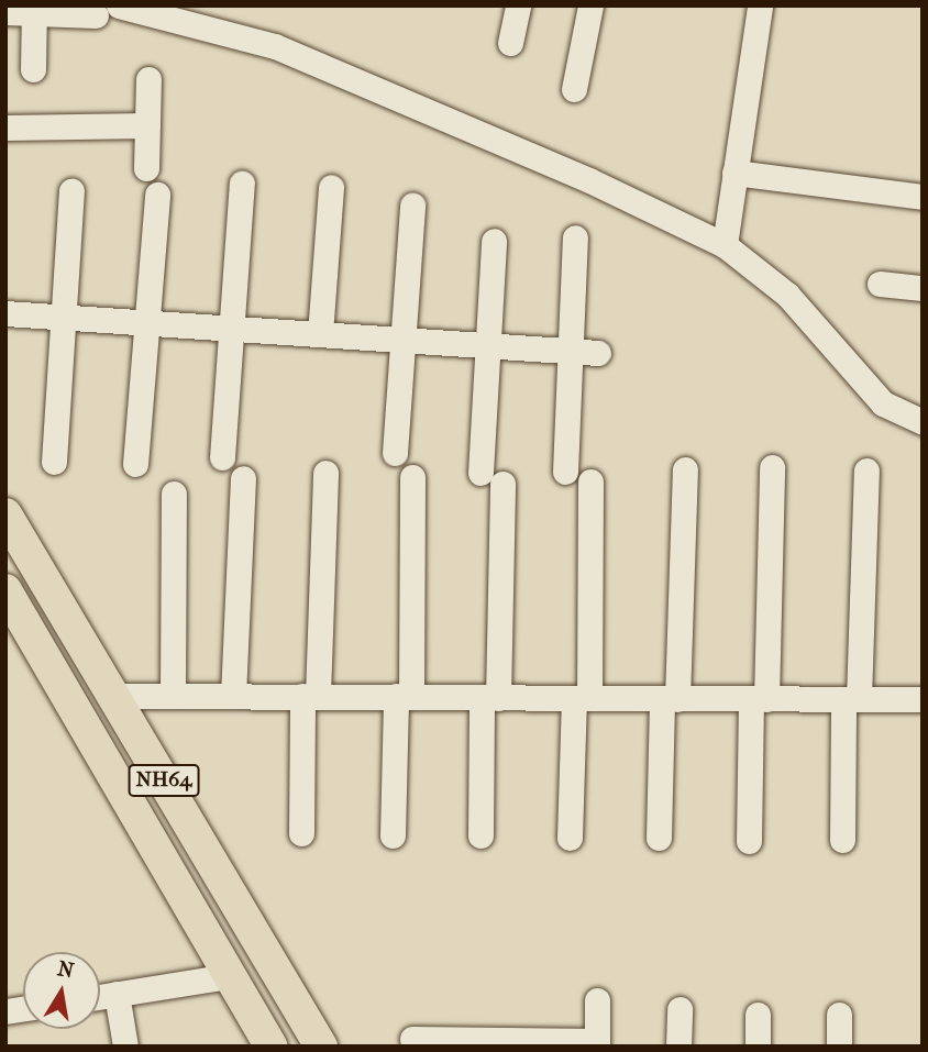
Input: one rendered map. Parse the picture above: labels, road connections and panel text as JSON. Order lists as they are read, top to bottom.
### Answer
{
  "streets": {
    "main road": ["NH64"]
  },
  "north": "top"
}
